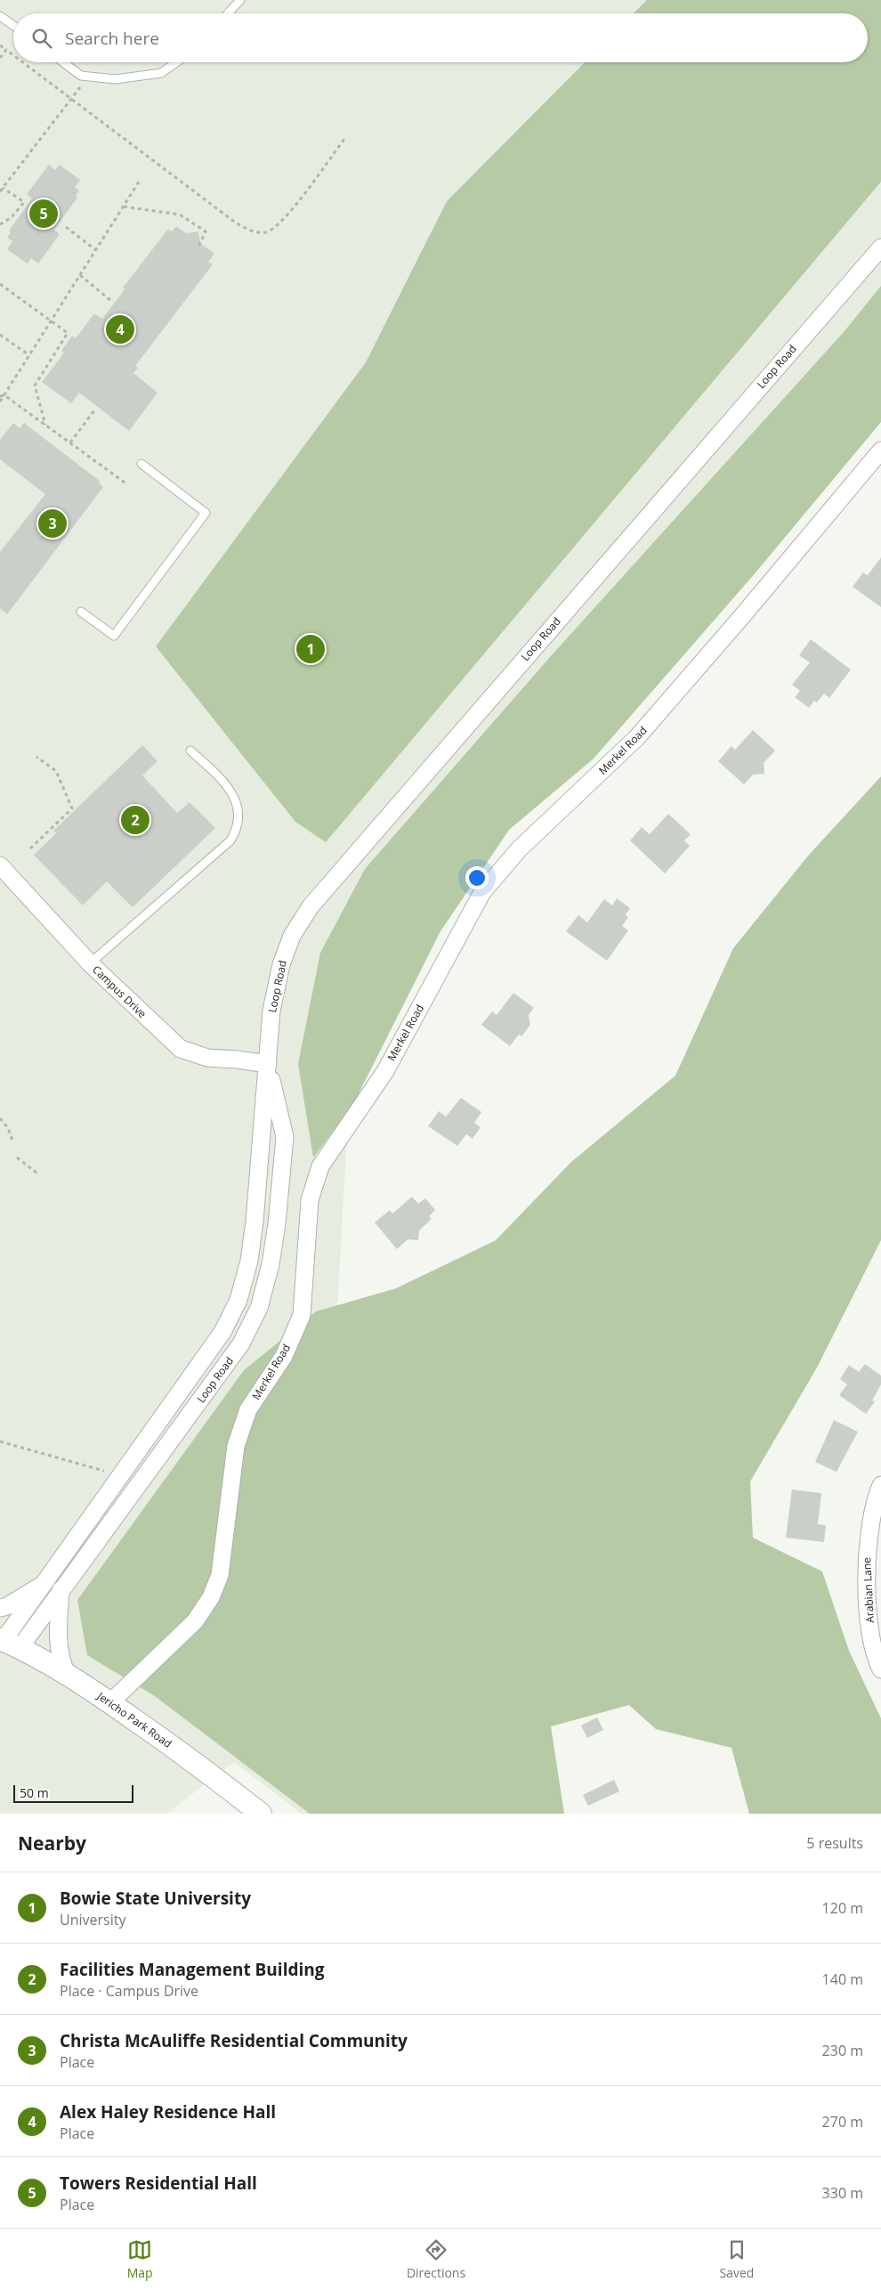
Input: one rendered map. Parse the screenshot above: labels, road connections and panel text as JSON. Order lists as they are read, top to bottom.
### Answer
{
  "streets": {
    "street": [
      "Loop Road",
      "Merkel Road",
      "Campus Drive",
      "Arabian Lane",
      "Jericho Park Road"
    ]
  },
  "crossings": [
    ["Loop Road", "Campus Drive"],
    ["Loop Road", "Jericho Park Road"],
    ["Merkel Road", "Jericho Park Road"]
  ],
  "scale_bar": "50 m",
  "page": {
    "search": "Search here",
    "pins": [
      "5",
      "4",
      "3",
      "1",
      "2"
    ],
    "scale": "50 m",
    "heading": ["Nearby", "5 results"],
    "list": [
      {
        "mark": "1",
        "name": "Bowie State University",
        "note": "University",
        "value": "120 m"
      },
      {
        "mark": "2",
        "name": "Facilities Management Building",
        "note": "Place · Campus Drive",
        "value": "140 m"
      },
      {
        "mark": "3",
        "name": "Christa McAuliffe Residential Community",
        "note": "Place",
        "value": "230 m"
      },
      {
        "mark": "4",
        "name": "Alex Haley Residence Hall",
        "note": "Place",
        "value": "270 m"
      },
      {
        "mark": "5",
        "name": "Towers Residential Hall",
        "note": "Place",
        "value": "330 m"
      }
    ],
    "nav": ["Map", "Directions", "Saved"]
  }
}
